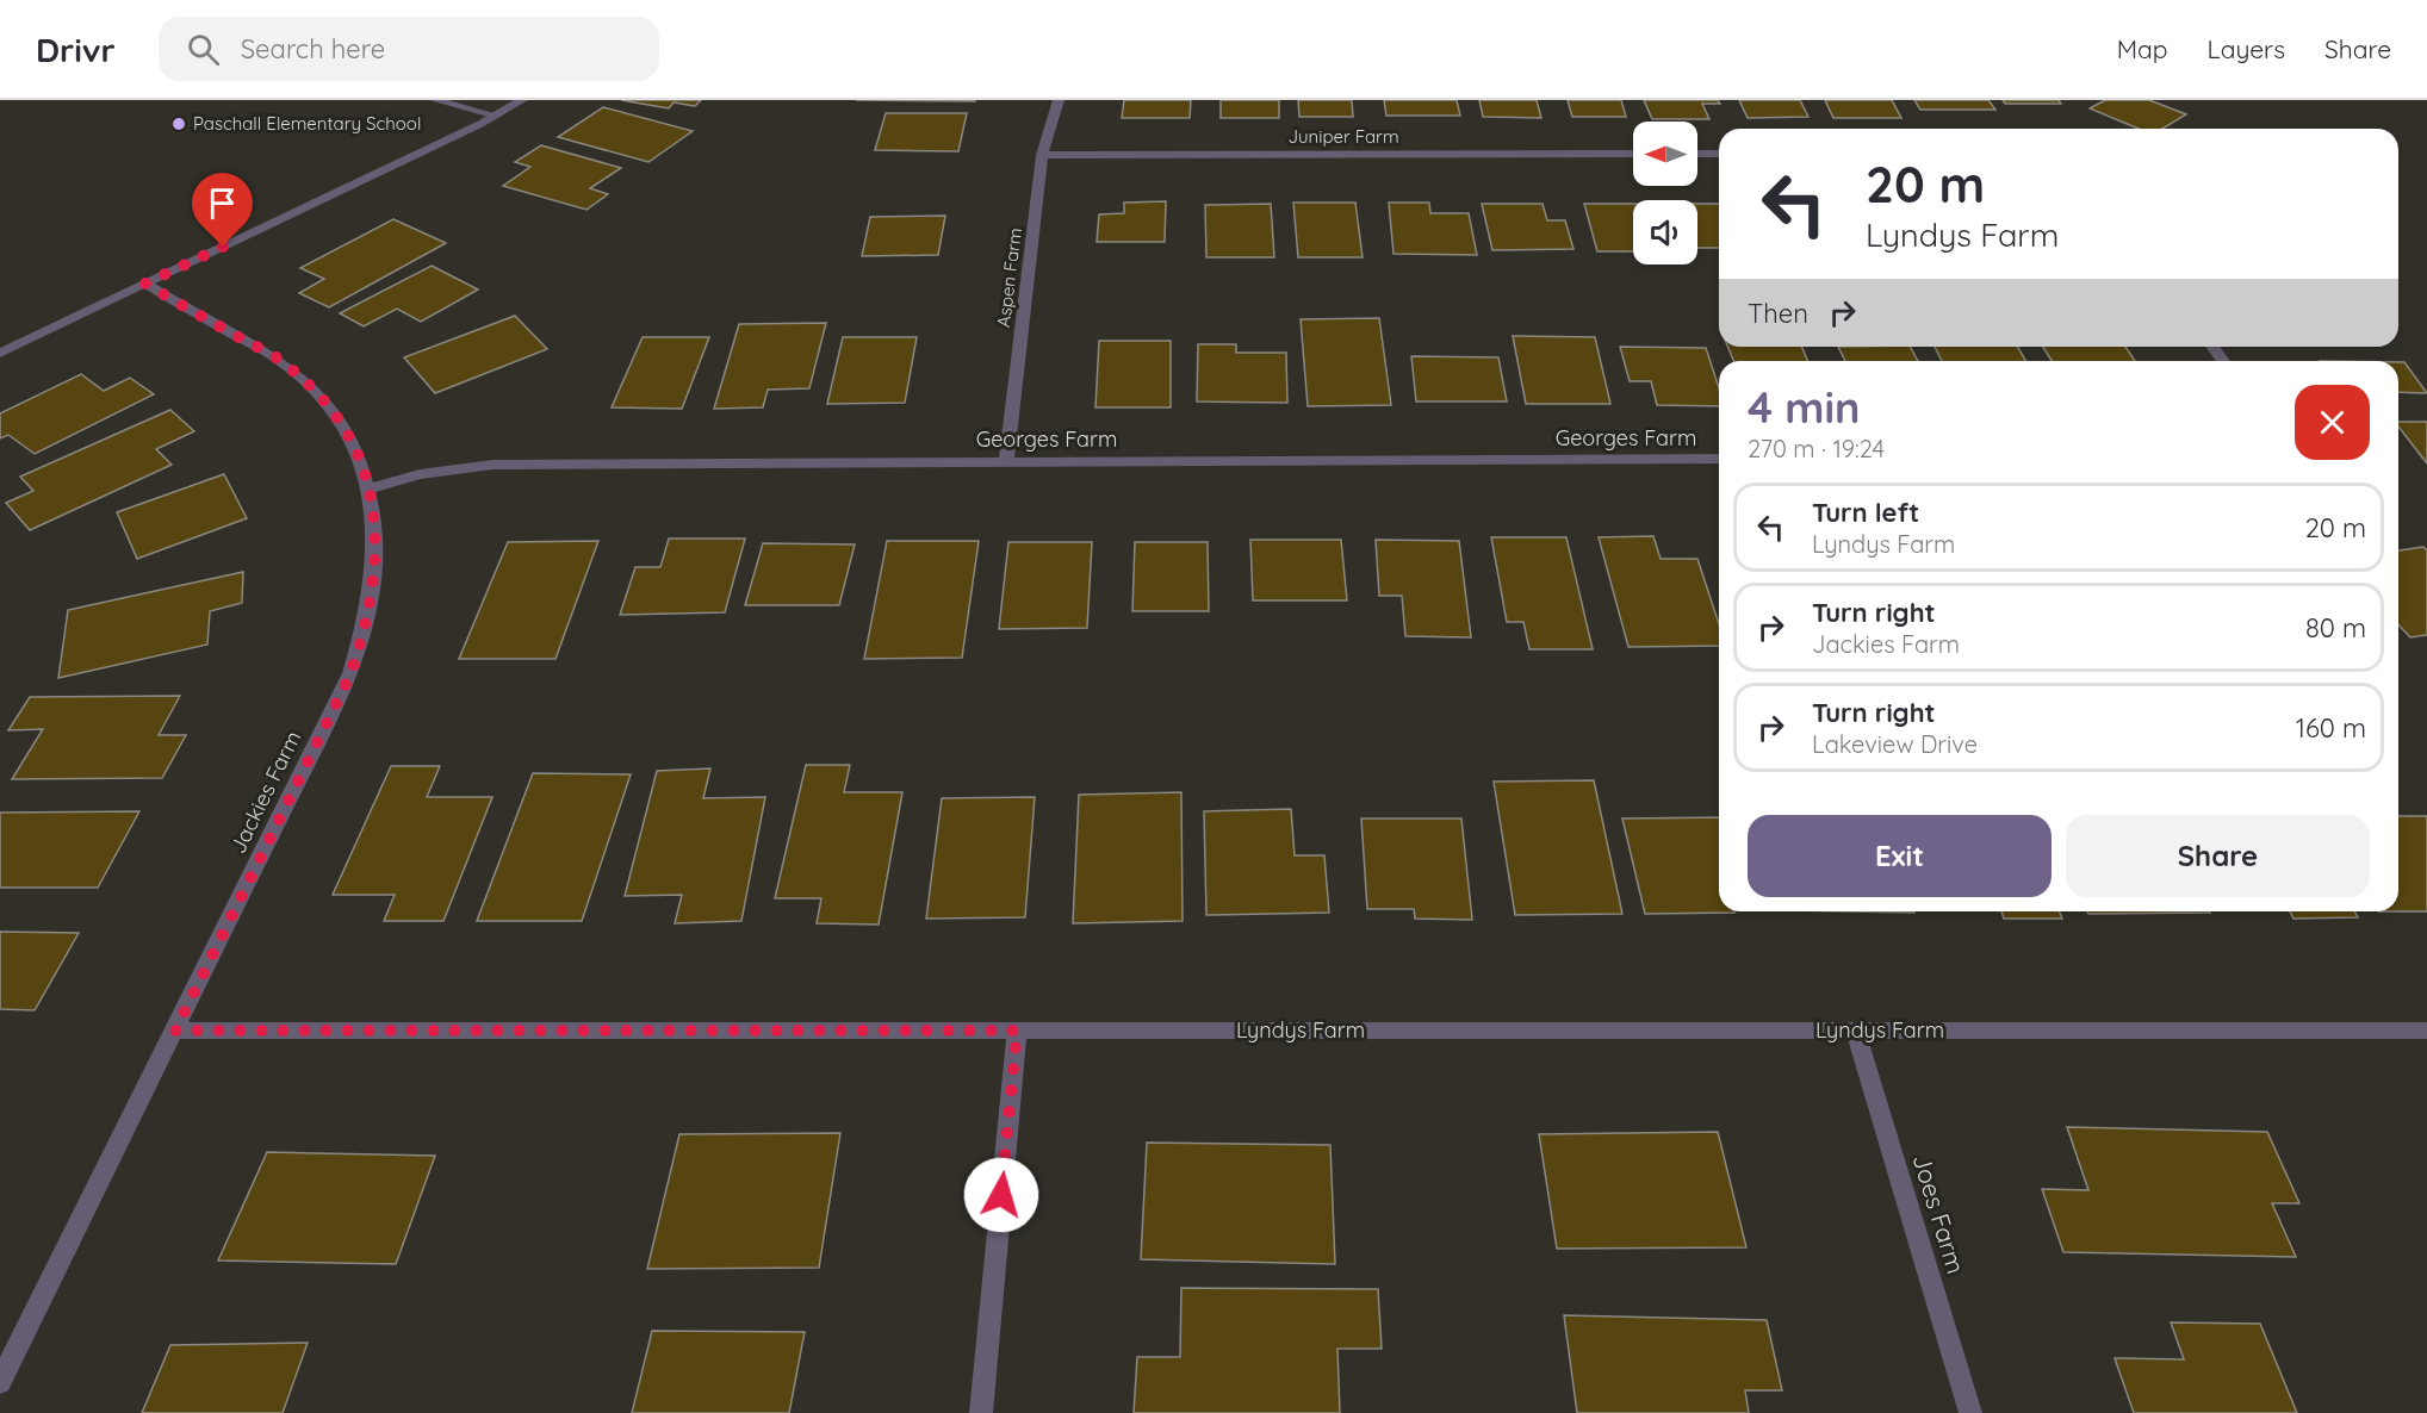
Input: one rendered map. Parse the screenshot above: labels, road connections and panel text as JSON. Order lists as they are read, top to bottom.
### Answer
{
  "streets": {
    "street": [
      "Juniper Farm",
      "Aspen Farm",
      "Georges Farm",
      "Jackies Farm",
      "Lyndys Farm",
      "Joes Farm"
    ]
  },
  "crossings": [
    ["Juniper Farm", "Aspen Farm"],
    ["Aspen Farm", "Georges Farm"],
    ["Georges Farm", "Jackies Farm"],
    ["Jackies Farm", "Lyndys Farm"],
    ["Lyndys Farm", "Joes Farm"]
  ],
  "places": ["Paschall Elementary School"],
  "north": "left",
  "page": {
    "header": "Drivr",
    "search": "Search here",
    "nav": ["Map", "Layers", "Share"],
    "turn": ["20 m", "Lyndys Farm"],
    "then": "Then",
    "heading": ["4 min", "270 m · 19:24"],
    "list": [
      {
        "name": "Turn left",
        "note": "Lyndys Farm",
        "value": "20 m"
      },
      {
        "name": "Turn right",
        "note": "Jackies Farm",
        "value": "80 m"
      },
      {
        "name": "Turn right",
        "note": "Lakeview Drive",
        "value": "160 m"
      }
    ],
    "buttons": ["Exit", "Share"]
  }
}
